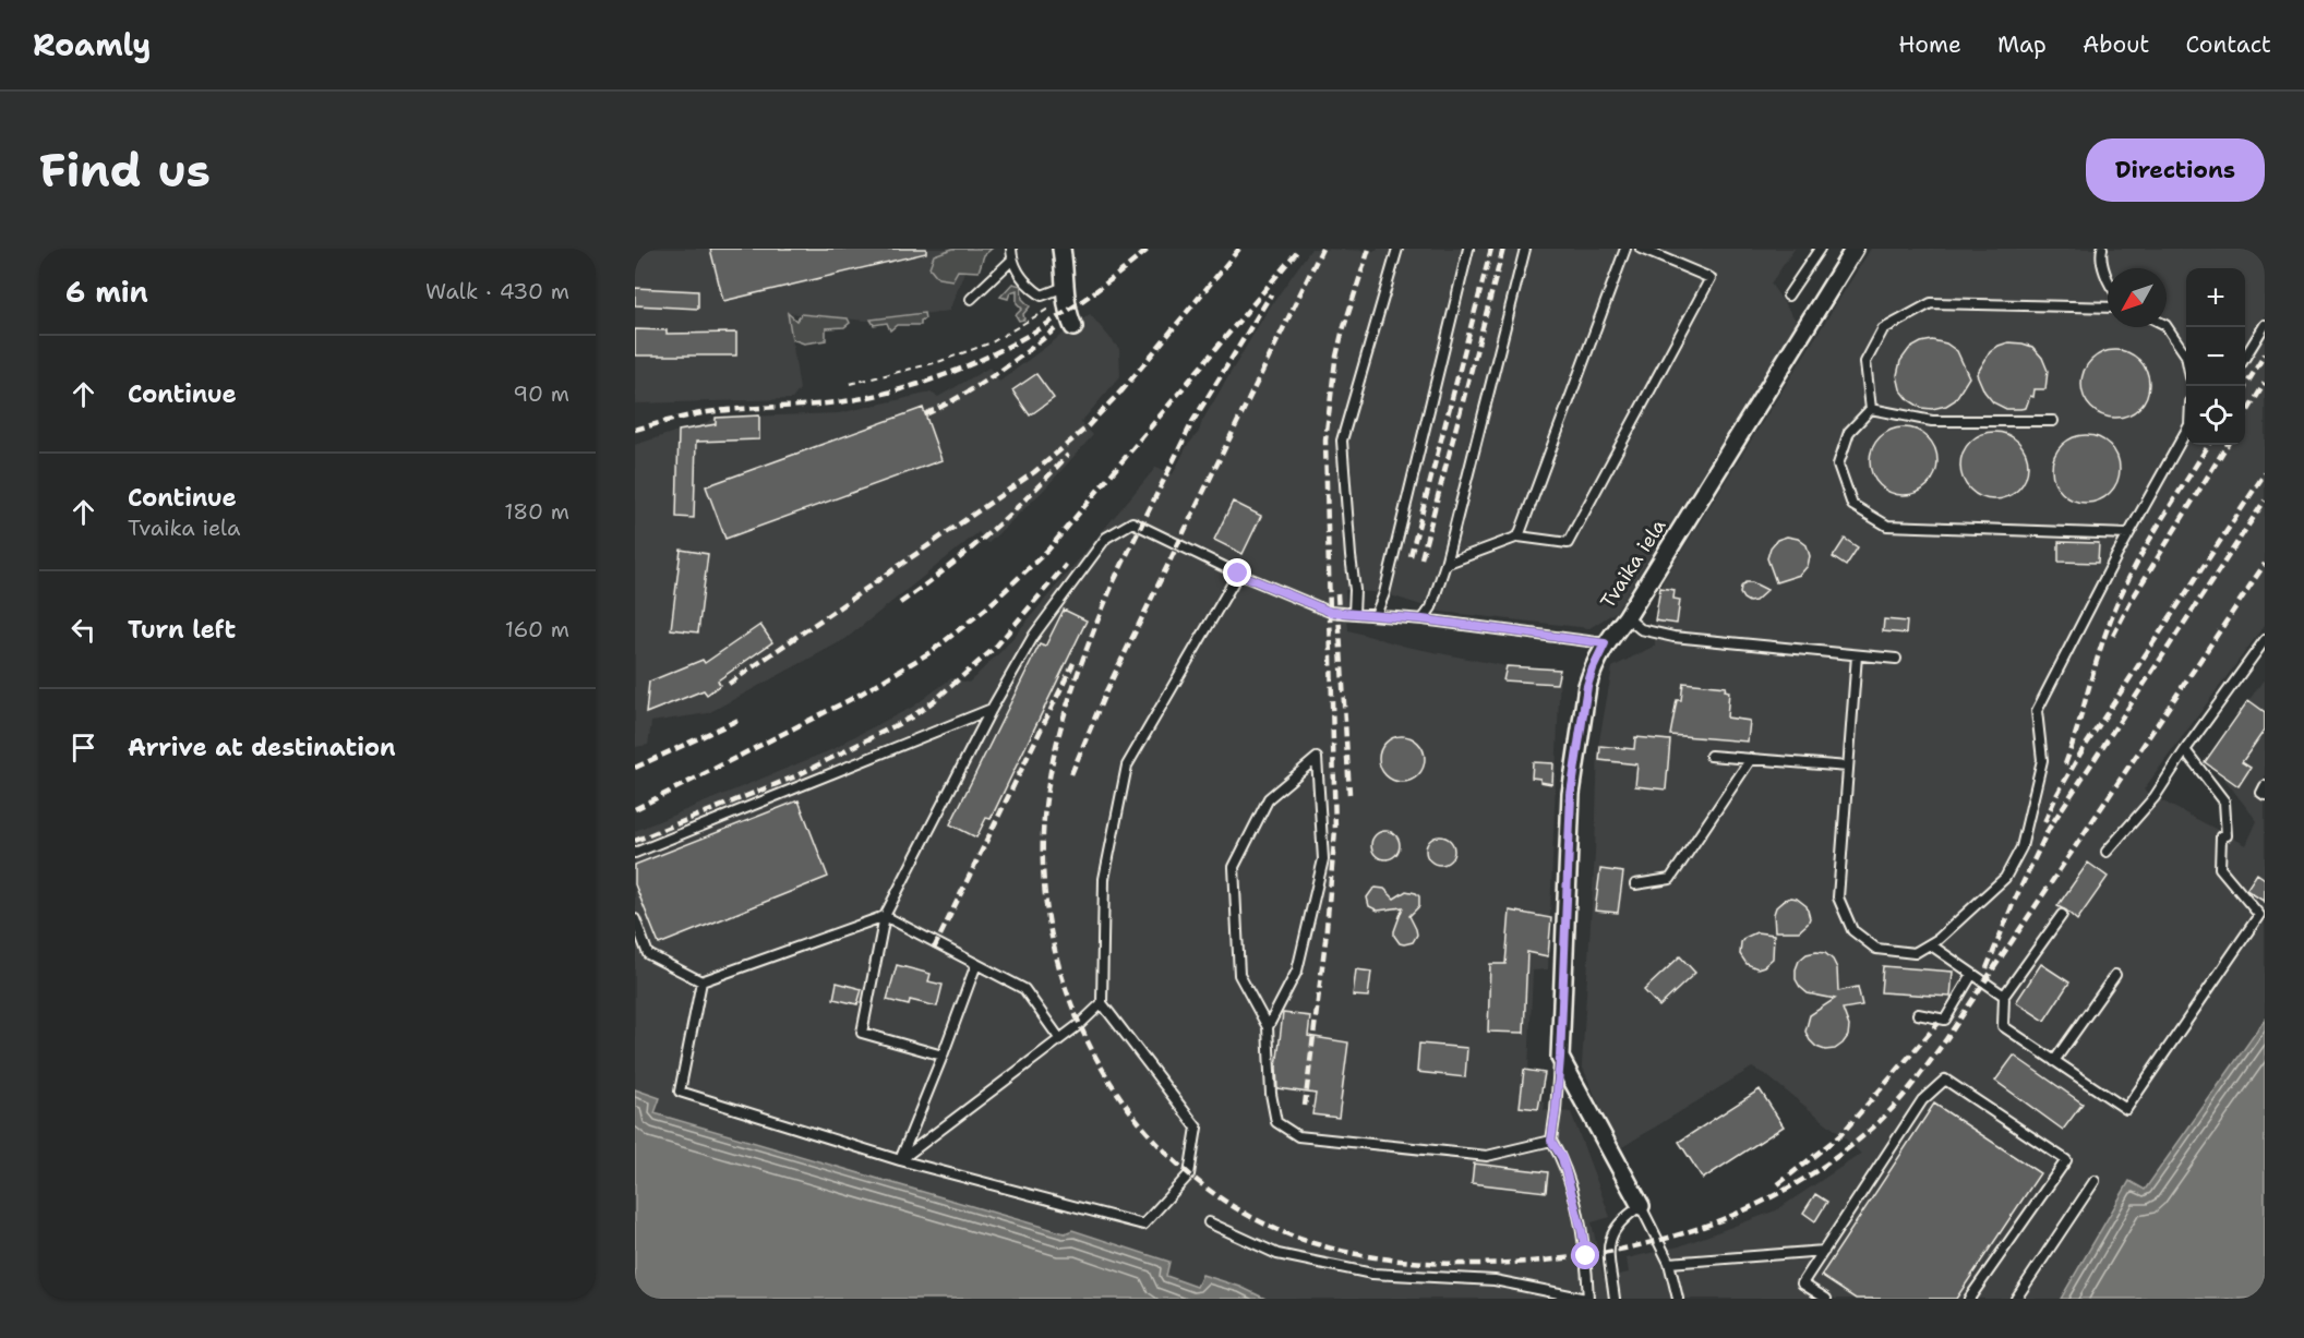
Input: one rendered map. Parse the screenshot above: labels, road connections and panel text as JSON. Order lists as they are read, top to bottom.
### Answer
{
  "streets": {
    "street": ["Tvaika iela"]
  },
  "north": "bottom left",
  "page": {
    "header": "Roamly",
    "nav": [
      "Home",
      "Map",
      "About",
      "Contact"
    ],
    "buttons": "Directions",
    "title": "Find us",
    "heading": ["6 min", "Walk · 430 m"],
    "map_buttons": ["+", "−"],
    "list": [
      ["Continue", "90 m"],
      ["Continue", "Tvaika iela", "180 m"],
      ["Turn left", "160 m"],
      "Arrive at destination"
    ]
  }
}
